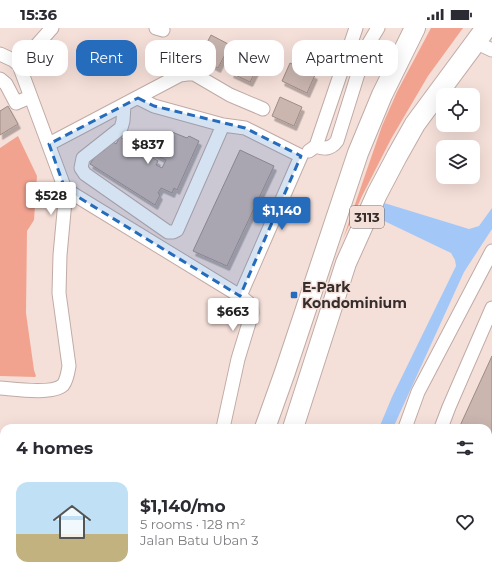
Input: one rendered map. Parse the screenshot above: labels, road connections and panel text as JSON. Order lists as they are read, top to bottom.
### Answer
{
  "streets": {
    "highway": ["3113"]
  },
  "places": {
    "transit": ["E-Park Kondominium"]
  },
  "page": {
    "status": "15:36",
    "chip": [
      "Buy",
      "Rent",
      "Filters",
      "New",
      "Apartment"
    ],
    "price": [
      "$837",
      "$528",
      "$1,140",
      "$663"
    ],
    "heading": "4 homes",
    "list": [
      {
        "name": "$1,140/mo",
        "note": "5 rooms · 128 m² · Jalan Batu Uban 3"
      }
    ]
  }
}
